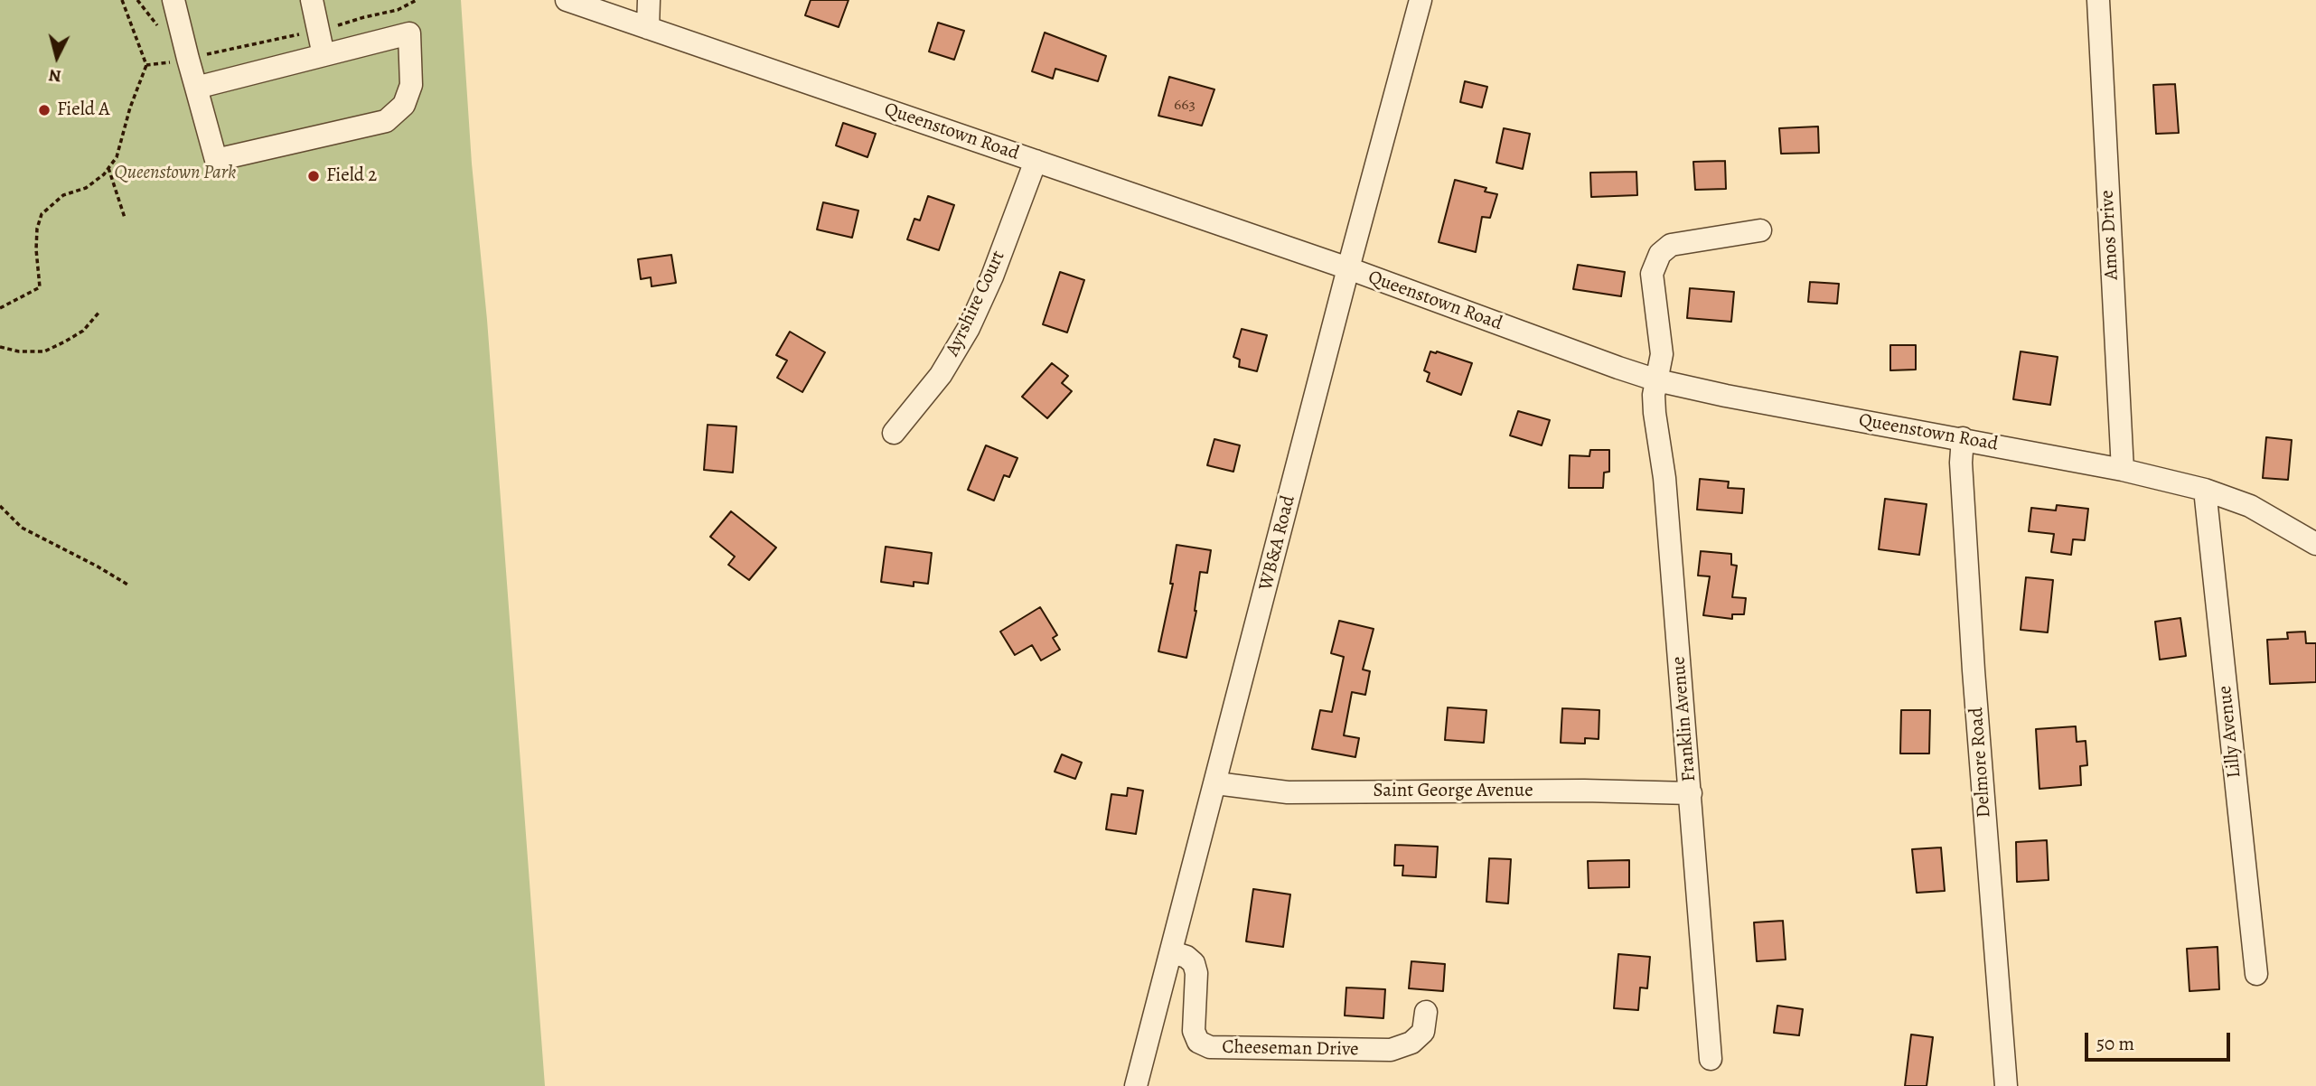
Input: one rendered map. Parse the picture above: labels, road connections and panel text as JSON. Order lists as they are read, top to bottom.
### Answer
{
  "streets": {
    "street": [
      "Queenstown Road",
      "Amos Drive",
      "Ayrshire Court",
      "WB&A Road",
      "Franklin Avenue",
      "Lilly Avenue",
      "Delmore Road",
      "Saint George Avenue",
      "Cheeseman Drive"
    ]
  },
  "crossings": [
    ["Queenstown Road", "Amos Drive"],
    ["Queenstown Road", "Ayrshire Court"],
    ["Queenstown Road", "WB&A Road"],
    ["Queenstown Road", "Franklin Avenue"],
    ["Queenstown Road", "Lilly Avenue"],
    ["Queenstown Road", "Delmore Road"],
    ["WB&A Road", "Saint George Avenue"],
    ["WB&A Road", "Cheeseman Drive"],
    ["Franklin Avenue", "Saint George Avenue"]
  ],
  "parks": ["Queenstown Park"],
  "places": ["Field A", "Field 2"],
  "house_numbers": ["663"],
  "scale_bar": "50 m",
  "north": "bottom"
}
